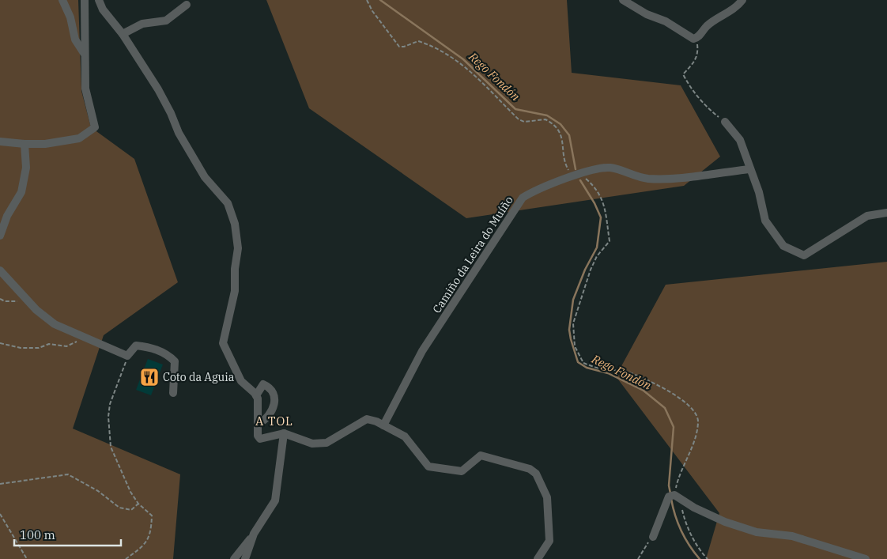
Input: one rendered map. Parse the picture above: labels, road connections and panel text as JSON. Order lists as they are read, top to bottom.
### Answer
{
  "streets": {
    "street": ["Camiño da Leira do Muíño"]
  },
  "districts": ["A TOL"],
  "water": ["Rego Fondón"],
  "places": {
    "restaurant": ["Coto da Aguia"]
  },
  "scale_bar": "100 m"
}
